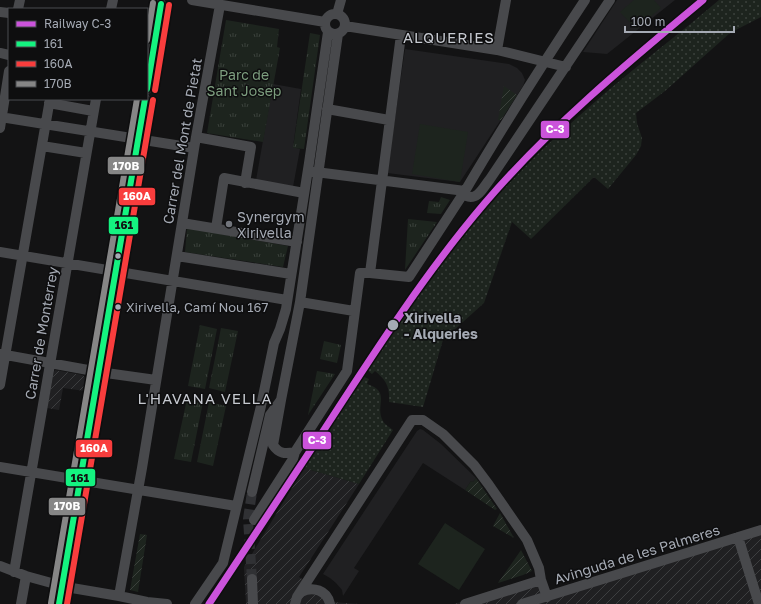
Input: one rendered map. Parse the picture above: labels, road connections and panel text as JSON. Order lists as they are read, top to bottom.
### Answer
{
  "streets": {
    "street": ["Carrer del Mont de Pietat", "Carrer de Monterrey", "Avinguda de les Palmeres"]
  },
  "districts": ["ALQUERIES", "L'HAVANA VELLA"],
  "parks": ["Parc de Sant Josep"],
  "places": ["Synergym Xirivella", "Xirivella, Camí Nou 167", "Xirivella - Alqueries"],
  "lines": [
    "rail line C-3",
    "transit line 170B",
    "transit line 161",
    "transit line 160A"
  ],
  "legend": [
    "Railway C-3",
    "161",
    "160A",
    "170B"
  ],
  "scale_bar": "100 m"
}
